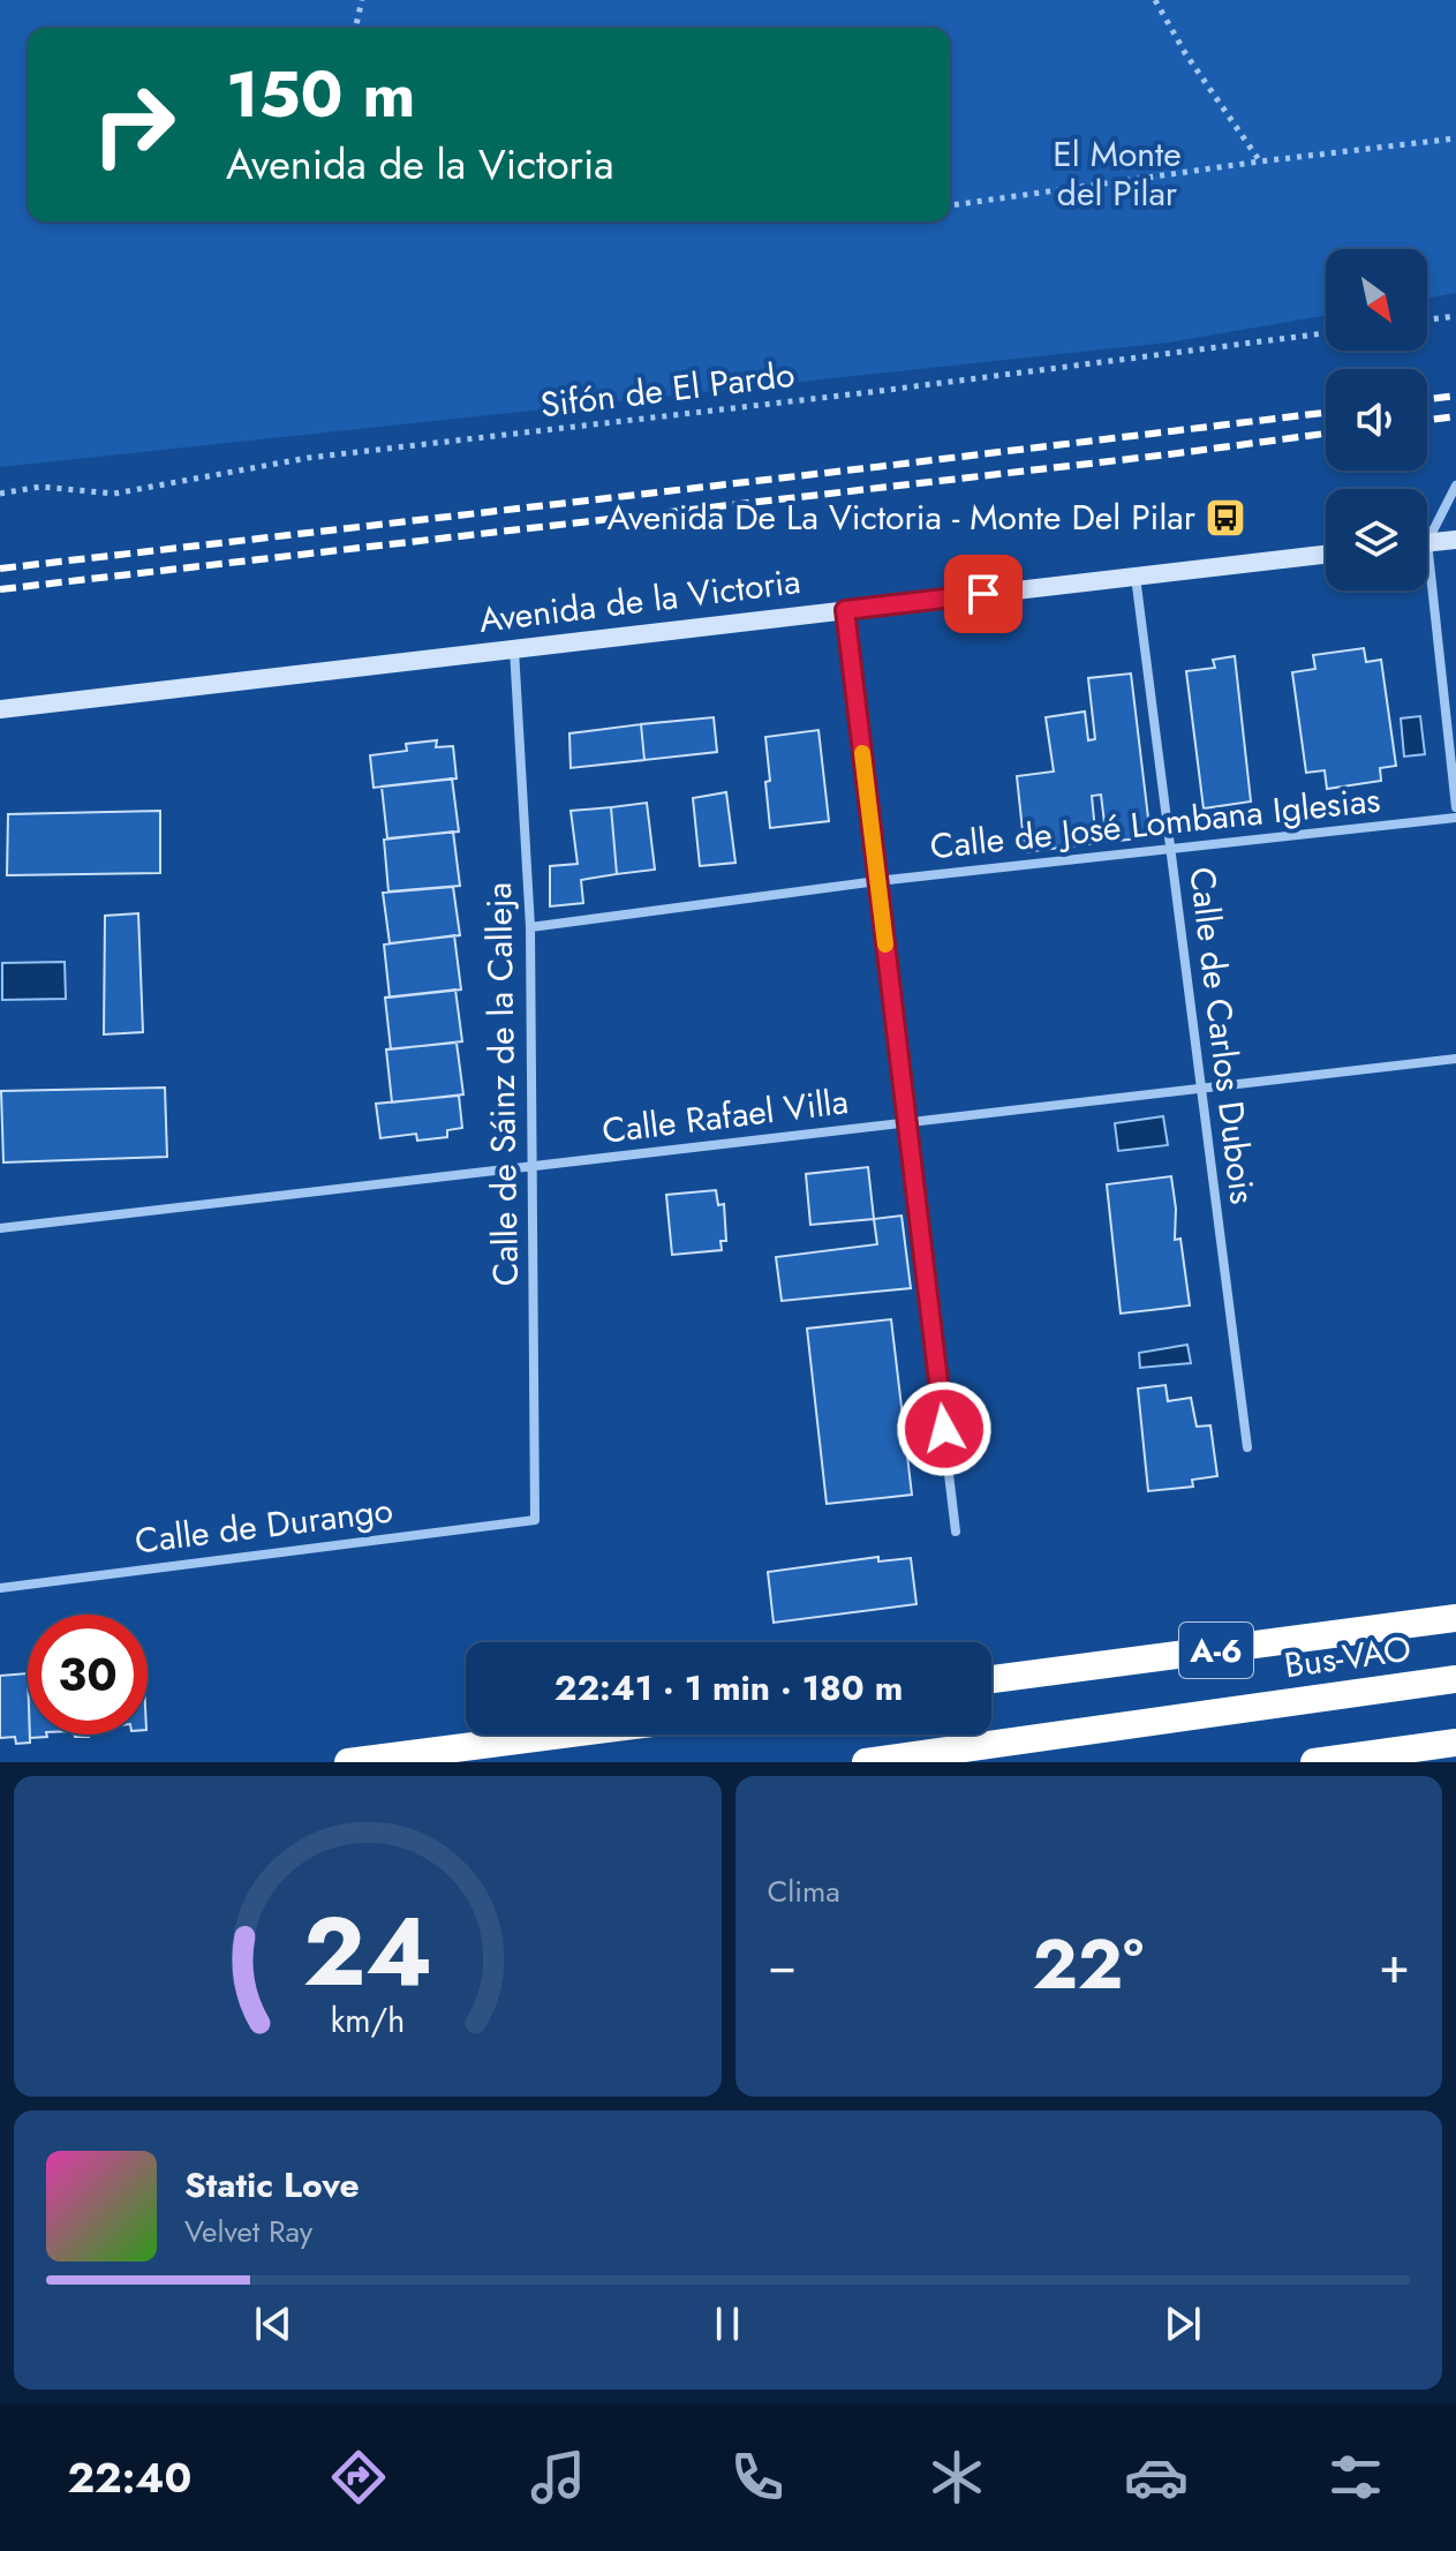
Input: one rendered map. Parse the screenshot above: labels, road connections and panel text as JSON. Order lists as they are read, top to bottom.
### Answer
{
  "streets": {
    "highway": ["A-6", "Bus-VAO"],
    "street": [
      "Avenida de la Victoria",
      "Calle de José Lombana Iglesias",
      "Calle de Carlos Dubois",
      "Calle de Sáinz de la Calleja",
      "Calle Rafael Villa",
      "Calle de Durango"
    ],
    "path": ["Sifón de El Pardo"]
  },
  "crossings": [
    ["Avenida de la Victoria", "Calle de Carlos Dubois"],
    ["Avenida de la Victoria", "Calle de Sáinz de la Calleja"],
    ["Calle de José Lombana Iglesias", "Calle de Carlos Dubois"],
    ["Calle de José Lombana Iglesias", "Calle de Sáinz de la Calleja"],
    ["Calle de Carlos Dubois", "Calle Rafael Villa"],
    ["Calle de Sáinz de la Calleja", "Calle Rafael Villa"],
    ["Calle de Sáinz de la Calleja", "Calle de Durango"]
  ],
  "parks": ["El Monte del Pilar"],
  "places": {
    "bus stop": ["Avenida De La Victoria - Monte Del Pilar"]
  },
  "north": "bottom right",
  "page": {
    "turn": ["150 m", "Avenida de la Victoria"],
    "limit": "30",
    "trip": "22:41 · 1 min · 180 m",
    "tile": "Clima",
    "heat": ["−", "22°", "+"],
    "song": ["Static Love", "Velvet Ray"],
    "tabs": "22:40",
    "gauge": ["24", "km/h"]
  }
}
